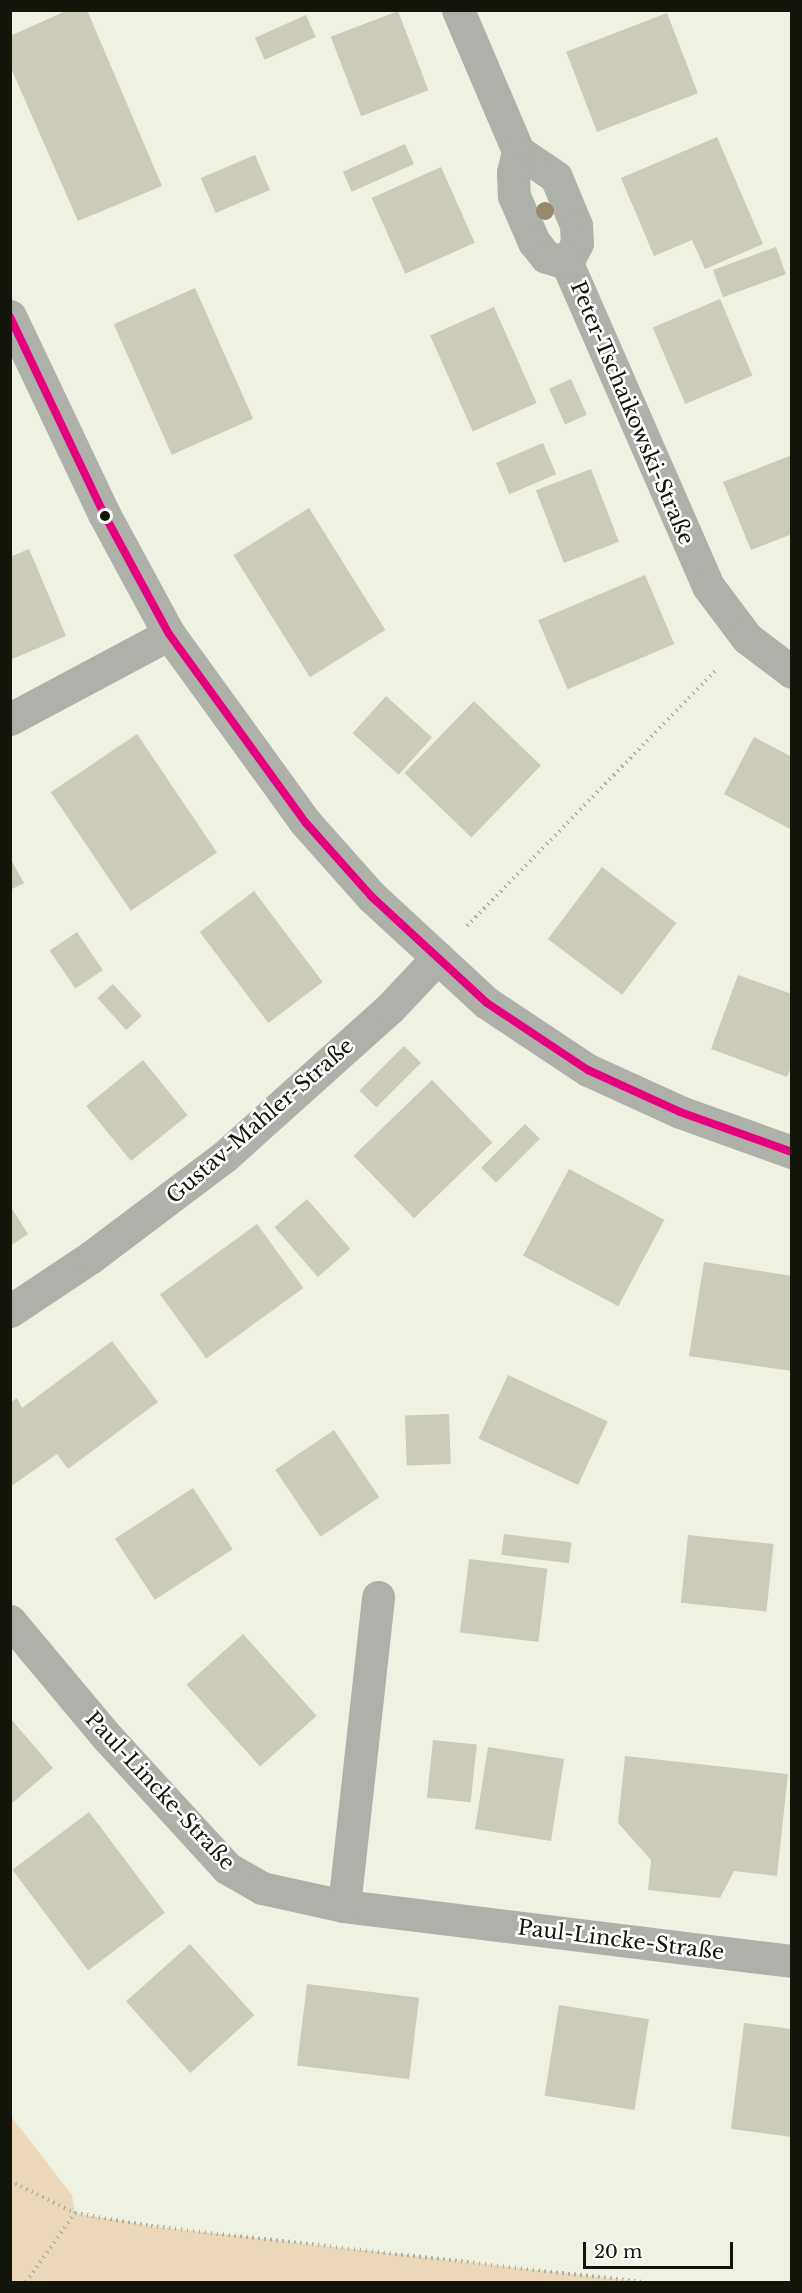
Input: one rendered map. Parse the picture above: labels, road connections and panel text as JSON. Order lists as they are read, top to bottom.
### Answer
{
  "streets": {
    "street": ["Peter-Tschaikowski-Straße", "Gustav-Mahler-Straße", "Paul-Lincke-Straße"]
  },
  "scale_bar": "20 m"
}
